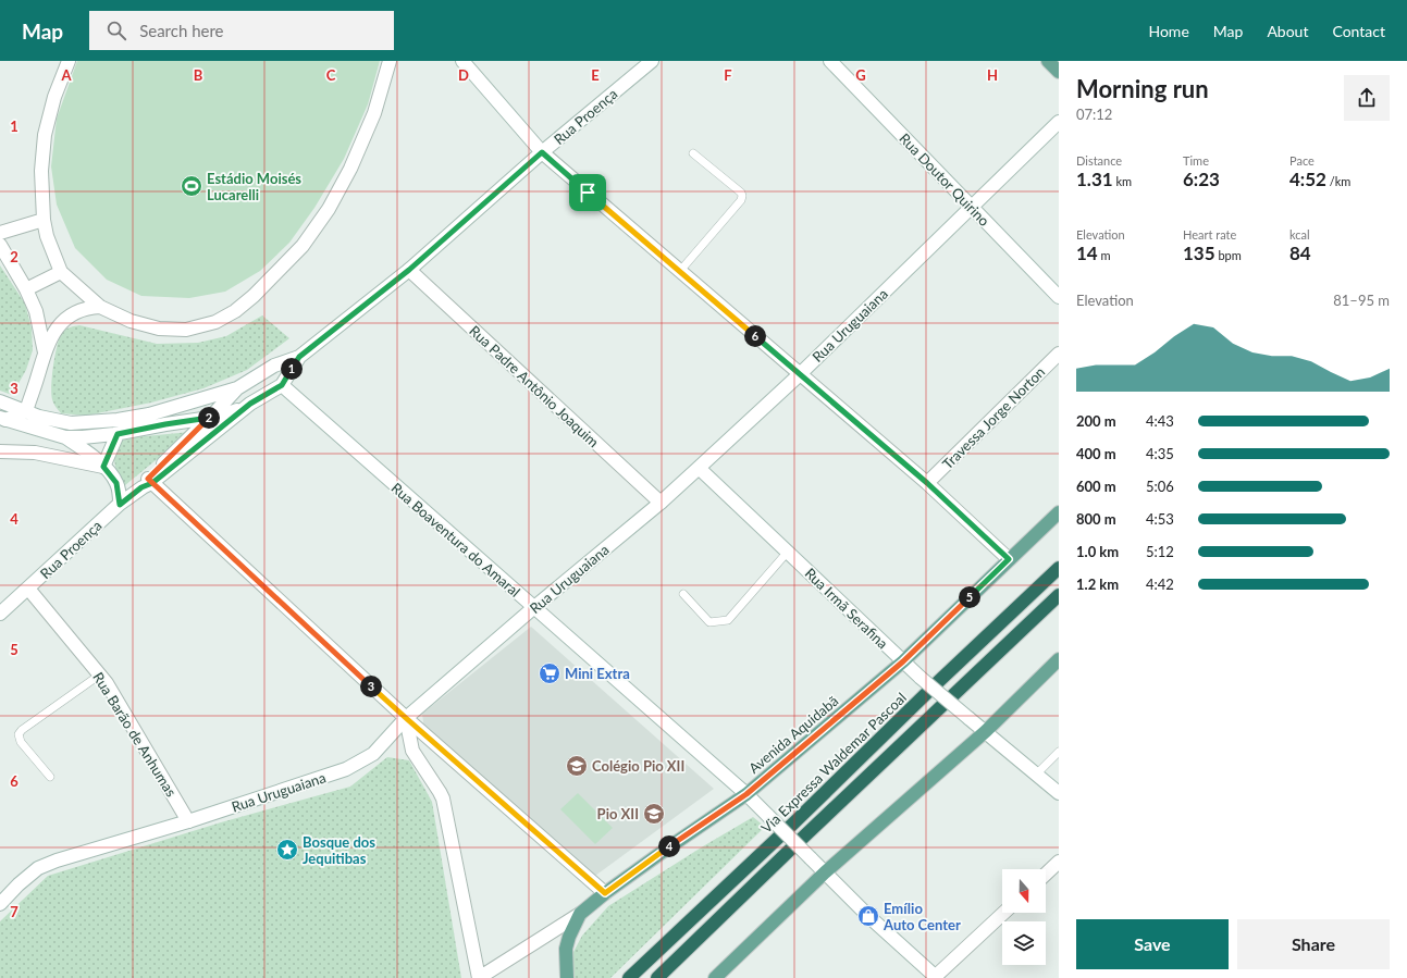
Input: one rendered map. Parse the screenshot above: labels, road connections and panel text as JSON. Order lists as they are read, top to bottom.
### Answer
{
  "streets": {
    "highway": ["Via Expressa Waldemar Pascoal"],
    "main road": ["Avenida Aquidabã"],
    "street": [
      "Rua Proença",
      "Rua Doutor Quirino",
      "Rua Uruguaiana",
      "Rua Padre Antônio Joaquim",
      "Travessa Jorge Norton",
      "Rua Boaventura do Amaral",
      "Rua Irmã Serafina",
      "Rua Barão de Anhumas"
    ]
  },
  "crossings": [
    ["Rua Proença", "Rua Padre Antônio Joaquim"],
    ["Rua Proença", "Rua Boaventura do Amaral"],
    ["Rua Proença", "Rua Barão de Anhumas"],
    ["Rua Doutor Quirino", "Rua Uruguaiana"],
    ["Rua Uruguaiana", "Rua Padre Antônio Joaquim"],
    ["Rua Uruguaiana", "Rua Boaventura do Amaral"],
    ["Rua Uruguaiana", "Rua Irmã Serafina"],
    ["Rua Uruguaiana", "Rua Barão de Anhumas"],
    ["Rua Boaventura do Amaral", "Avenida Aquidabã"],
    ["Rua Irmã Serafina", "Avenida Aquidabã"]
  ],
  "places": {
    "sports": ["Estádio Moisés Lucarelli"],
    "supermarket": ["Mini Extra"],
    "school or university": ["Colégio Pio XII", "Pio XII"],
    "place": ["Bosque dos Jequitibas"],
    "shop": ["Emílio Auto Center"]
  },
  "north": "bottom",
  "page": {
    "header": "Map",
    "search": "Search here",
    "nav": [
      "Home",
      "Map",
      "About",
      "Contact"
    ],
    "heading": ["Morning run", "07:12"],
    "stats": [
      ["Distance", "1.31 km"],
      ["Time", "6:23"],
      ["Pace", "4:52 /km"],
      ["Elevation", "14 m"],
      ["Heart rate", "135 bpm"],
      ["kcal", "84"]
    ],
    "chart": ["Elevation", "81–95 m"],
    "pins": [
      "6",
      "1",
      "2",
      "5",
      "3",
      "4"
    ],
    "list": [
      {
        "name": "200 m",
        "note": "4:43"
      },
      {
        "name": "400 m",
        "note": "4:35"
      },
      {
        "name": "600 m",
        "note": "5:06"
      },
      {
        "name": "800 m",
        "note": "4:53"
      },
      {
        "name": "1.0 km",
        "note": "5:12"
      },
      {
        "name": "1.2 km",
        "note": "4:42"
      }
    ],
    "buttons": ["Save", "Share"]
  },
  "grid": {
    "columns": [
      "A",
      "B",
      "C",
      "D",
      "E",
      "F",
      "G",
      "H"
    ],
    "rows": [
      "1",
      "2",
      "3",
      "4",
      "5",
      "6",
      "7"
    ]
  }
}
